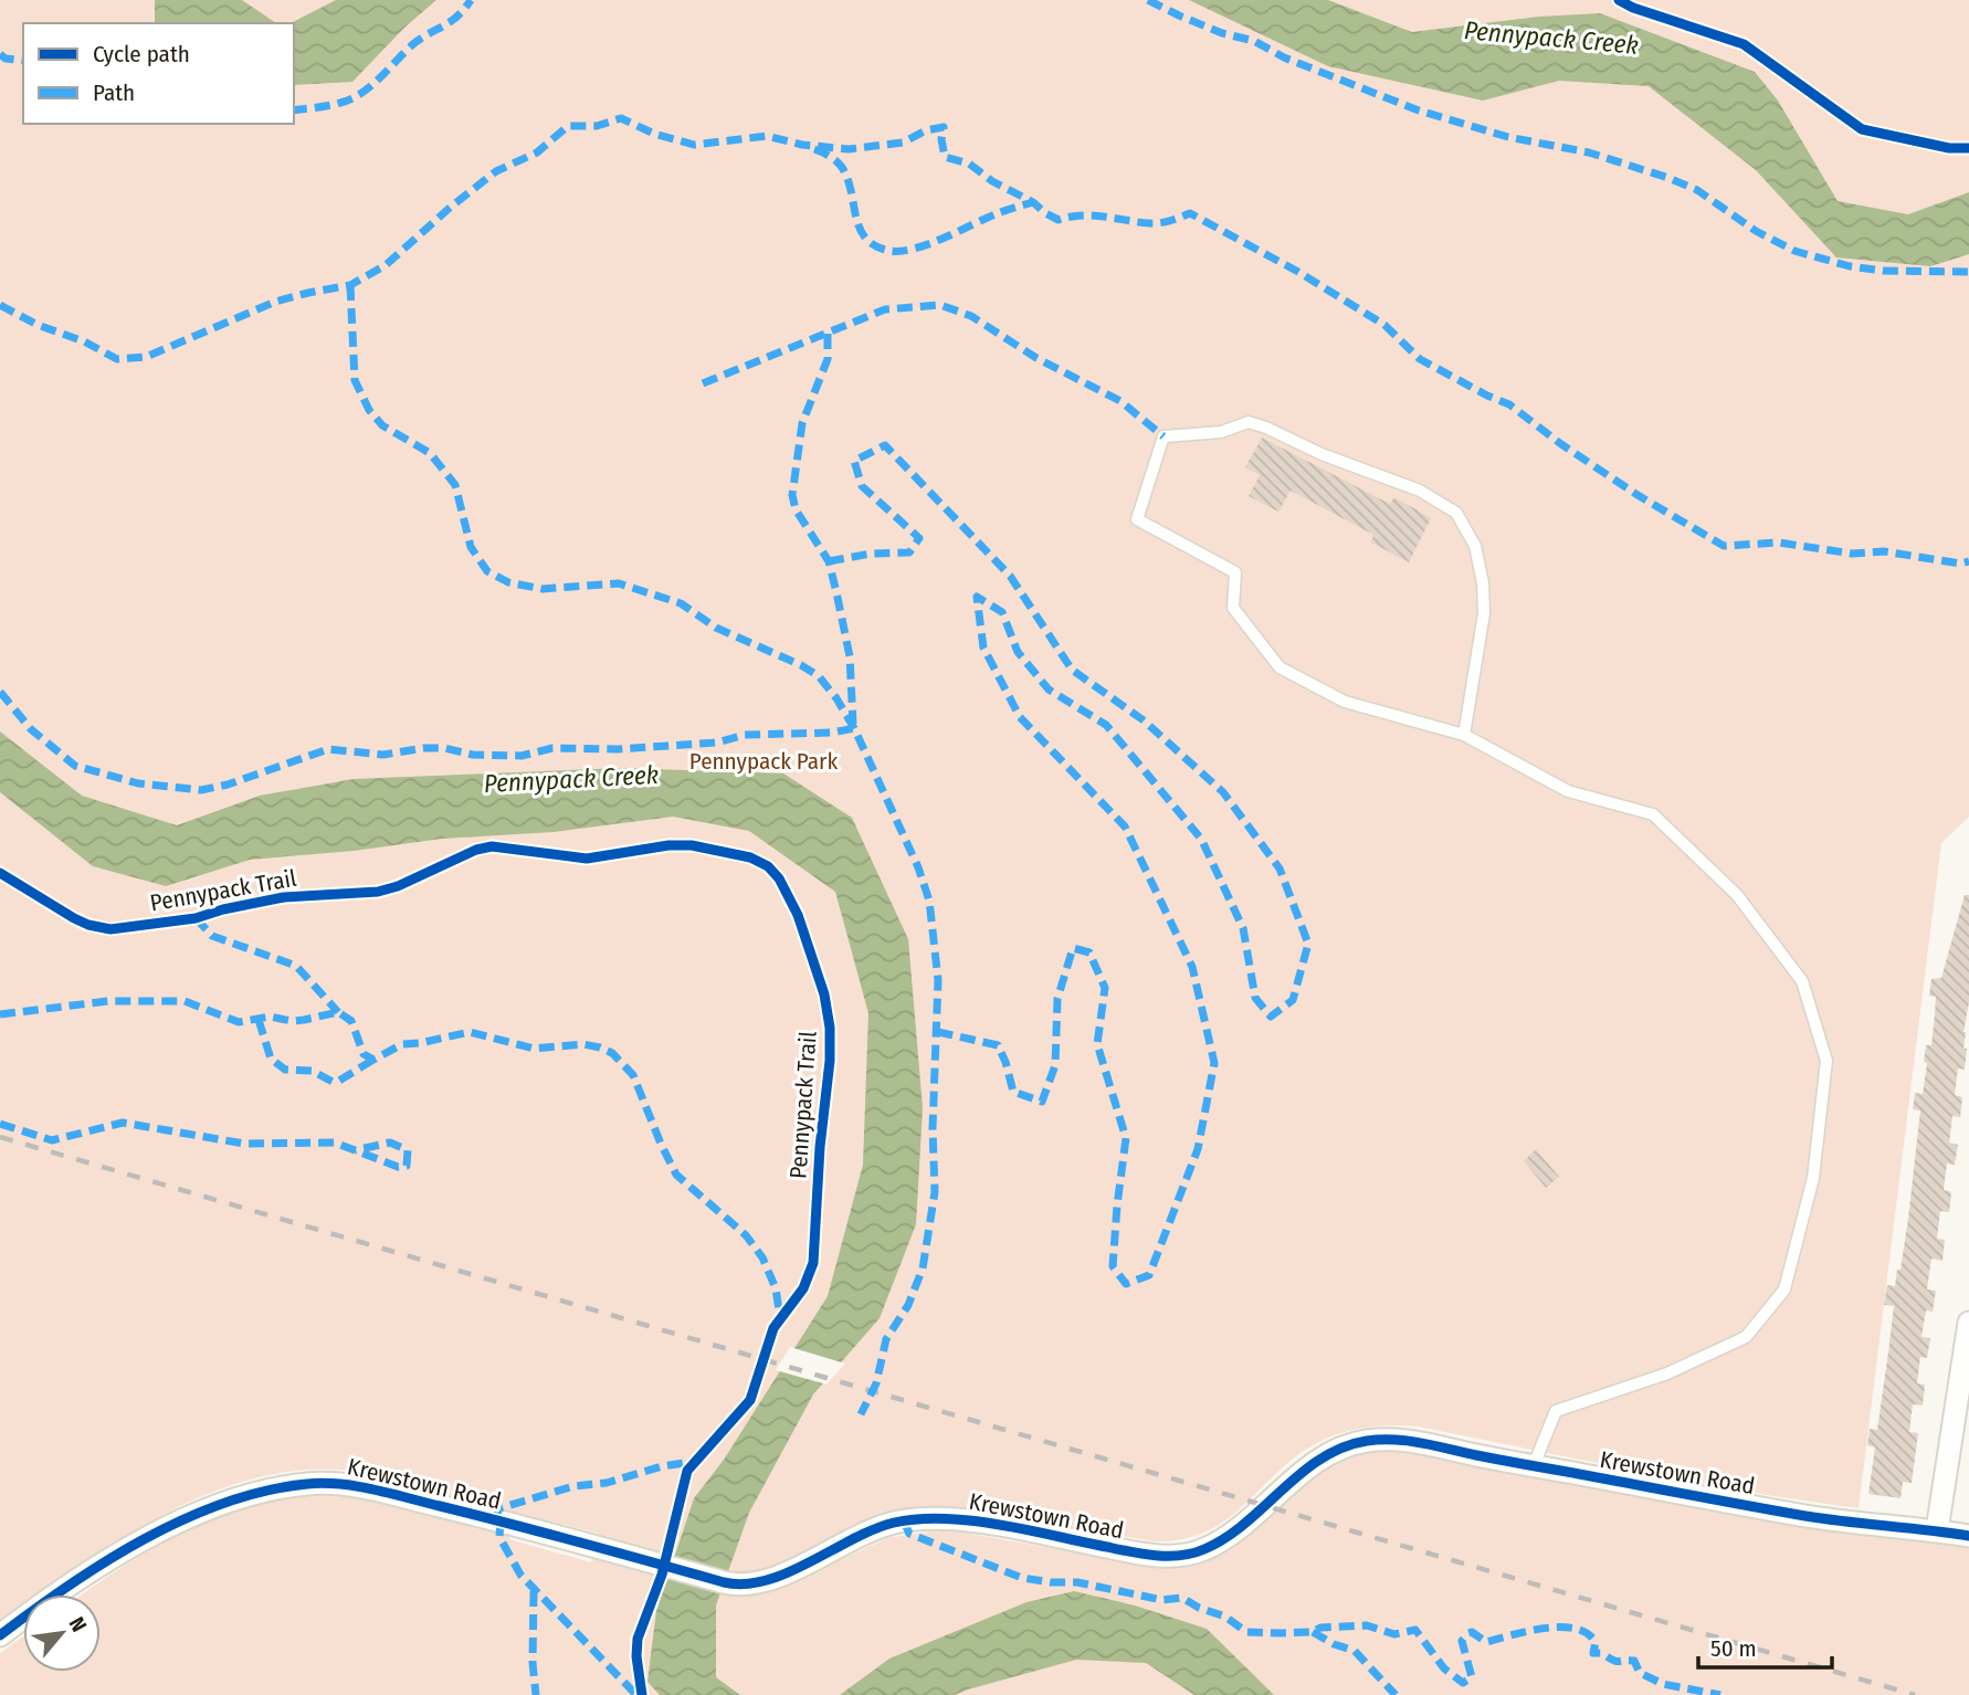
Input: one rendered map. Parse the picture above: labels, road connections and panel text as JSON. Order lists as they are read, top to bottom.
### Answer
{
  "streets": {
    "street": ["Krewstown Road"],
    "cycle path": ["Pennypack Trail"]
  },
  "water": ["Pennypack Creek"],
  "parks": ["Pennypack Park"],
  "legend": ["Cycle path", "Path"],
  "scale_bar": "50 m",
  "north": "top right"
}
